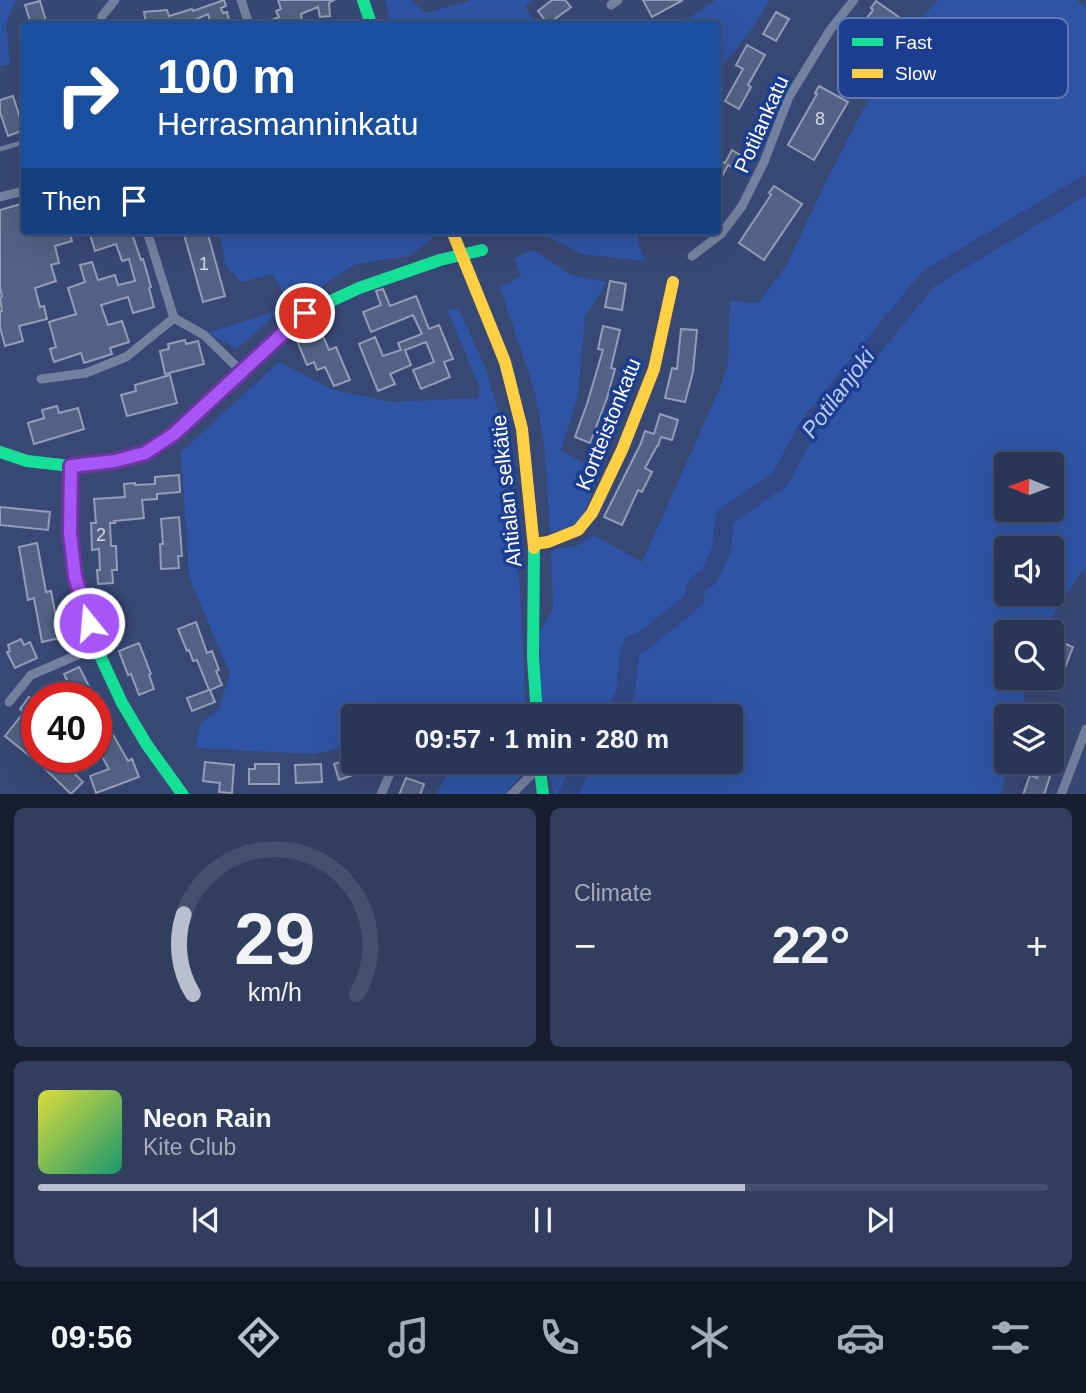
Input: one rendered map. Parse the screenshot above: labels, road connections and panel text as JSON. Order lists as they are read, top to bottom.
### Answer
{
  "streets": {
    "street": ["Potilankatu", "Kortteistonkatu", "Ahtialan selkätie"]
  },
  "crossings": [
    ["Kortteistonkatu", "Ahtialan selkätie"]
  ],
  "water": ["Potilanjoki"],
  "house_numbers": ["8", "1", "2"],
  "legend": ["Fast", "Slow"],
  "north": "left",
  "page": {
    "turn": ["100 m", "Herrasmanninkatu"],
    "then": "Then",
    "limit": "40",
    "trip": "09:57 · 1 min · 280 m",
    "tile": "Climate",
    "heat": ["−", "22°", "+"],
    "song": ["Neon Rain", "Kite Club"],
    "tabs": "09:56",
    "gauge": ["29", "km/h"]
  }
}
